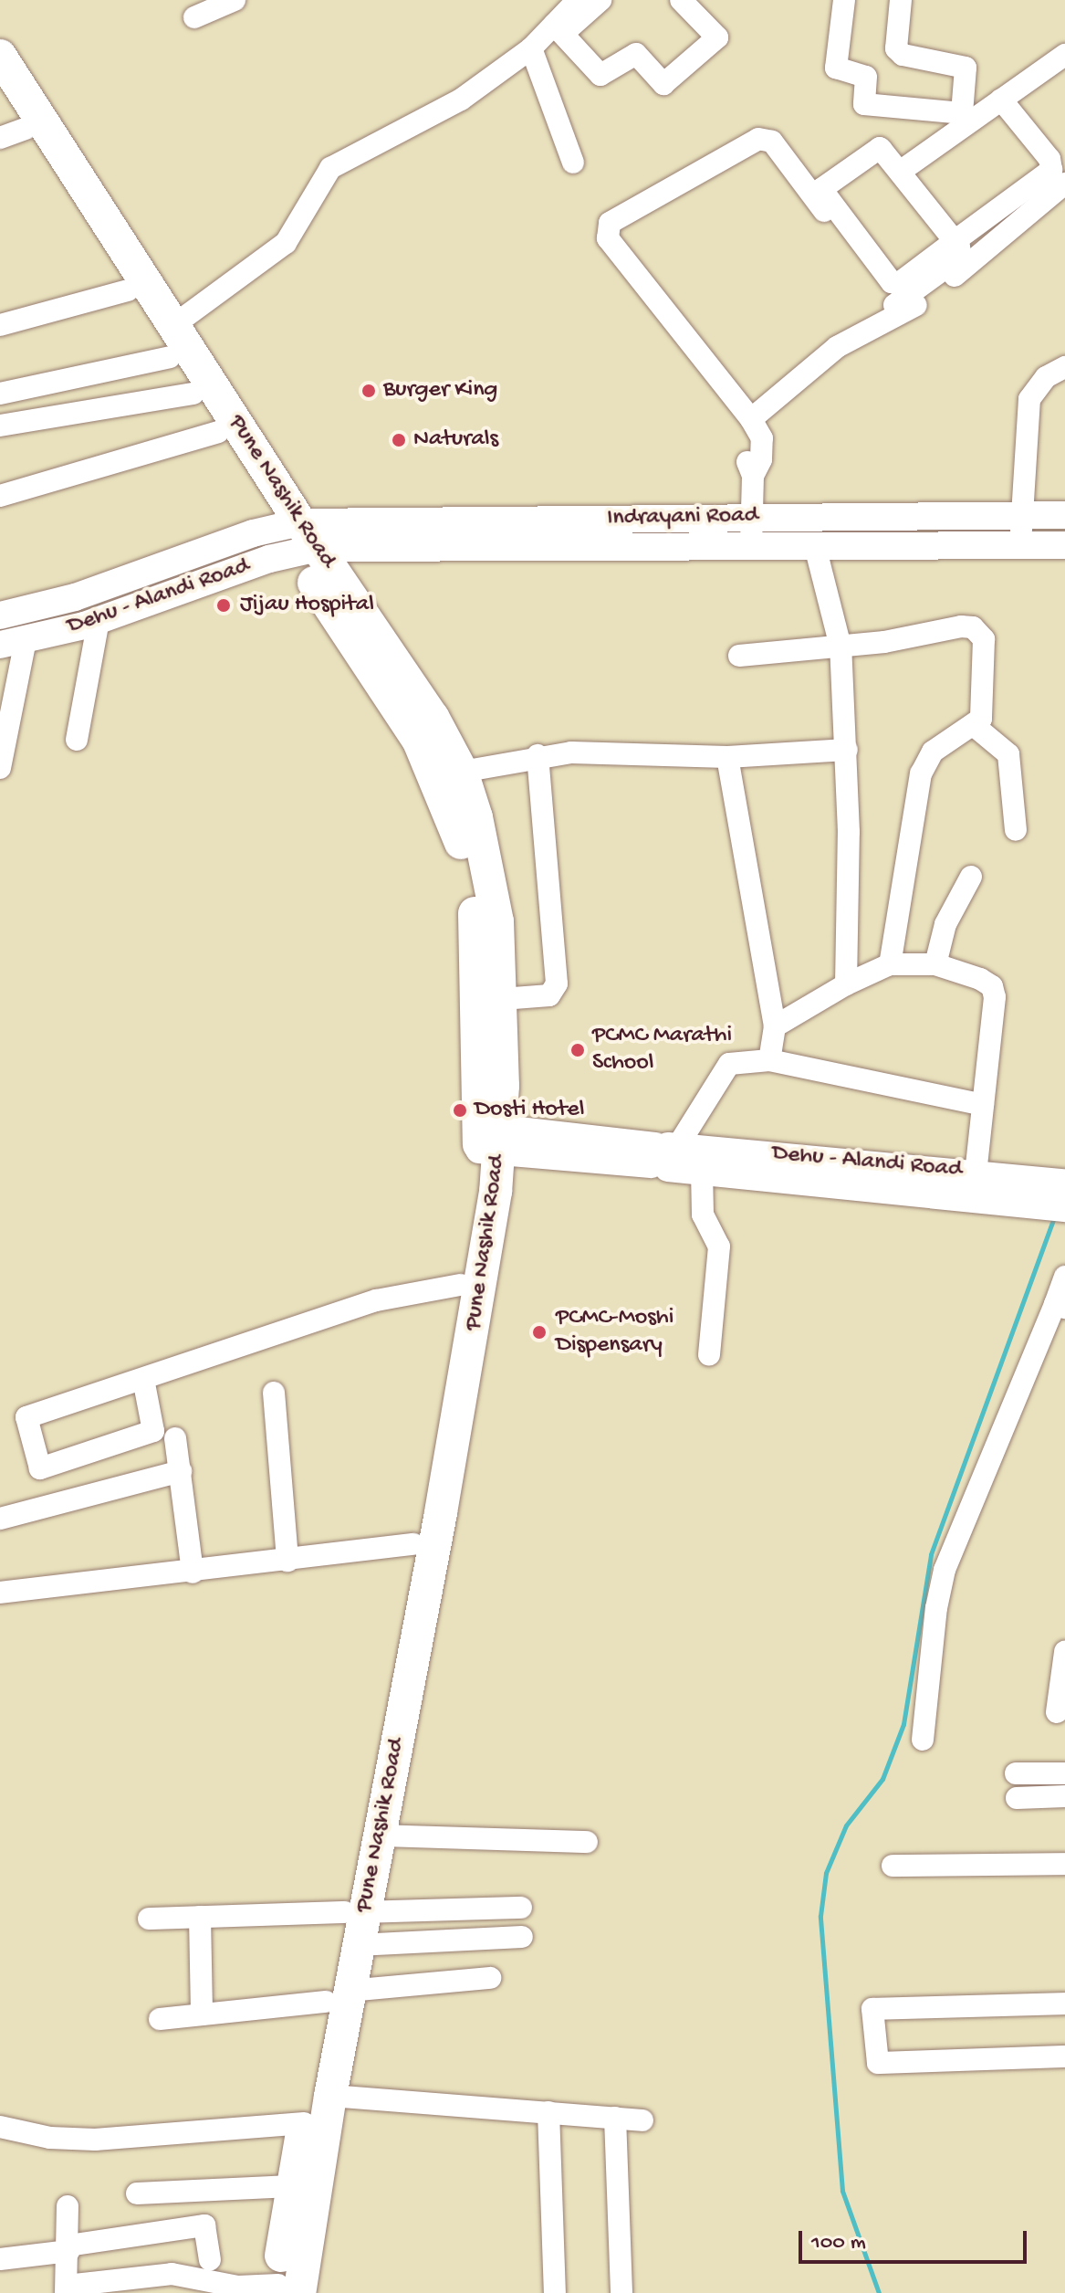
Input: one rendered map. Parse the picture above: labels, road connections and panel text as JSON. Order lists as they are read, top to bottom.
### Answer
{
  "streets": {
    "highway": ["Pune Nashik Road"],
    "main road": ["Indrayani Road", "Dehu - Alandi Road"]
  },
  "crossings": [
    ["Pune Nashik Road", "Indrayani Road"],
    ["Pune Nashik Road", "Dehu - Alandi Road"],
    ["Indrayani Road", "Dehu - Alandi Road"]
  ],
  "places": [
    "Burger King",
    "Naturals",
    "Jijau Hospital",
    "PCMC Marathi School",
    "Dosti Hotel",
    "PCMC-Moshi Dispensary"
  ],
  "scale_bar": "100 m"
}
